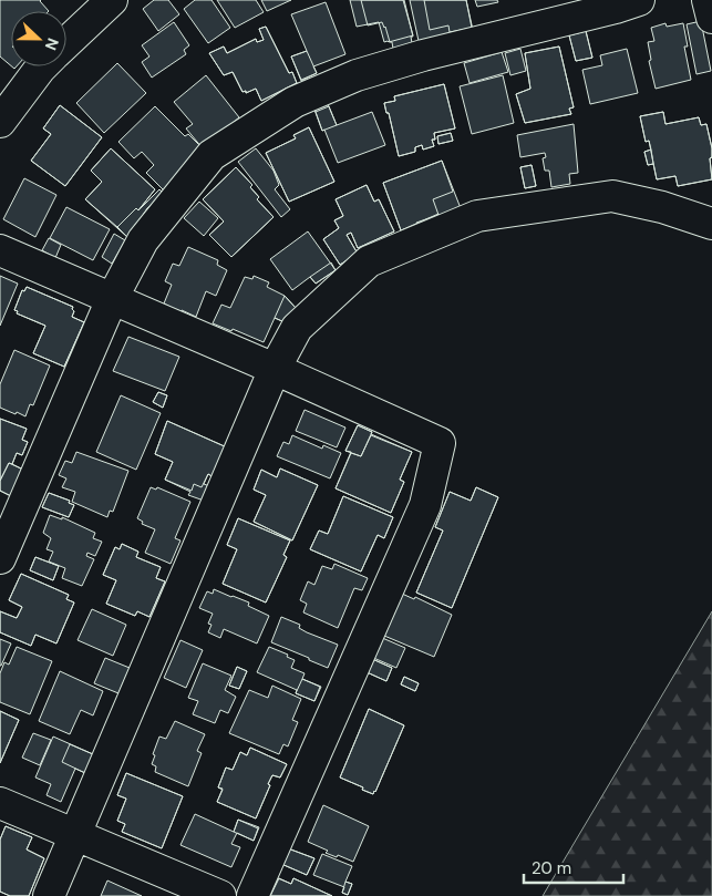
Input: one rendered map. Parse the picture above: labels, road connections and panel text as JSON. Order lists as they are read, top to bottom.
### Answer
{
  "scale_bar": "20 m",
  "north": "right"
}
